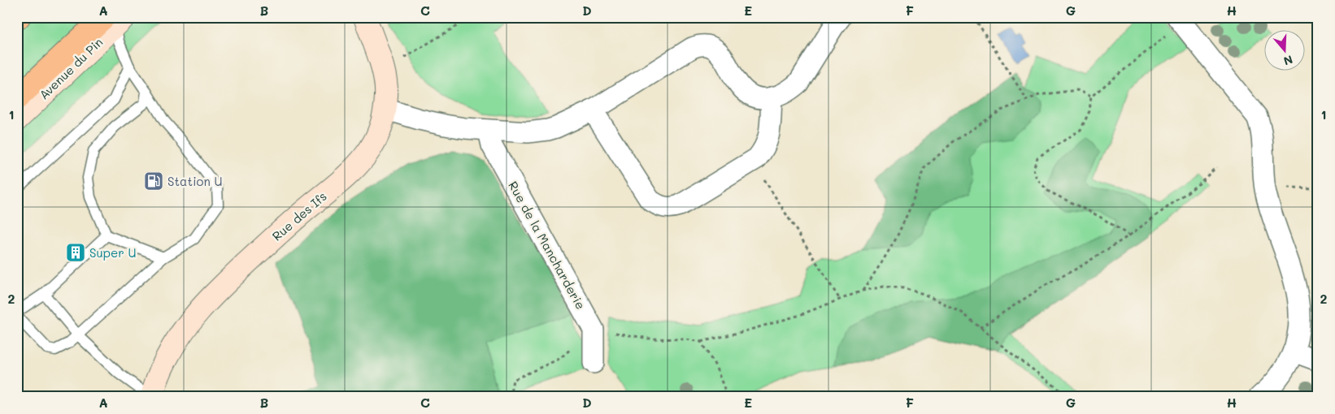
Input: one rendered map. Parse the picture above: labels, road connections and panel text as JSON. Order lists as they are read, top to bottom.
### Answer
{
  "streets": {
    "street": ["Avenue du Pin", "Rue des Ifs", "Rue de la Mancharderie"]
  },
  "places": {
    "fuel station": ["Station U"],
    "building": ["Super U"]
  },
  "north": "bottom",
  "grid": {
    "columns": [
      "A",
      "B",
      "C",
      "D",
      "E",
      "F",
      "G",
      "H"
    ],
    "rows": ["1", "2"]
  }
}
